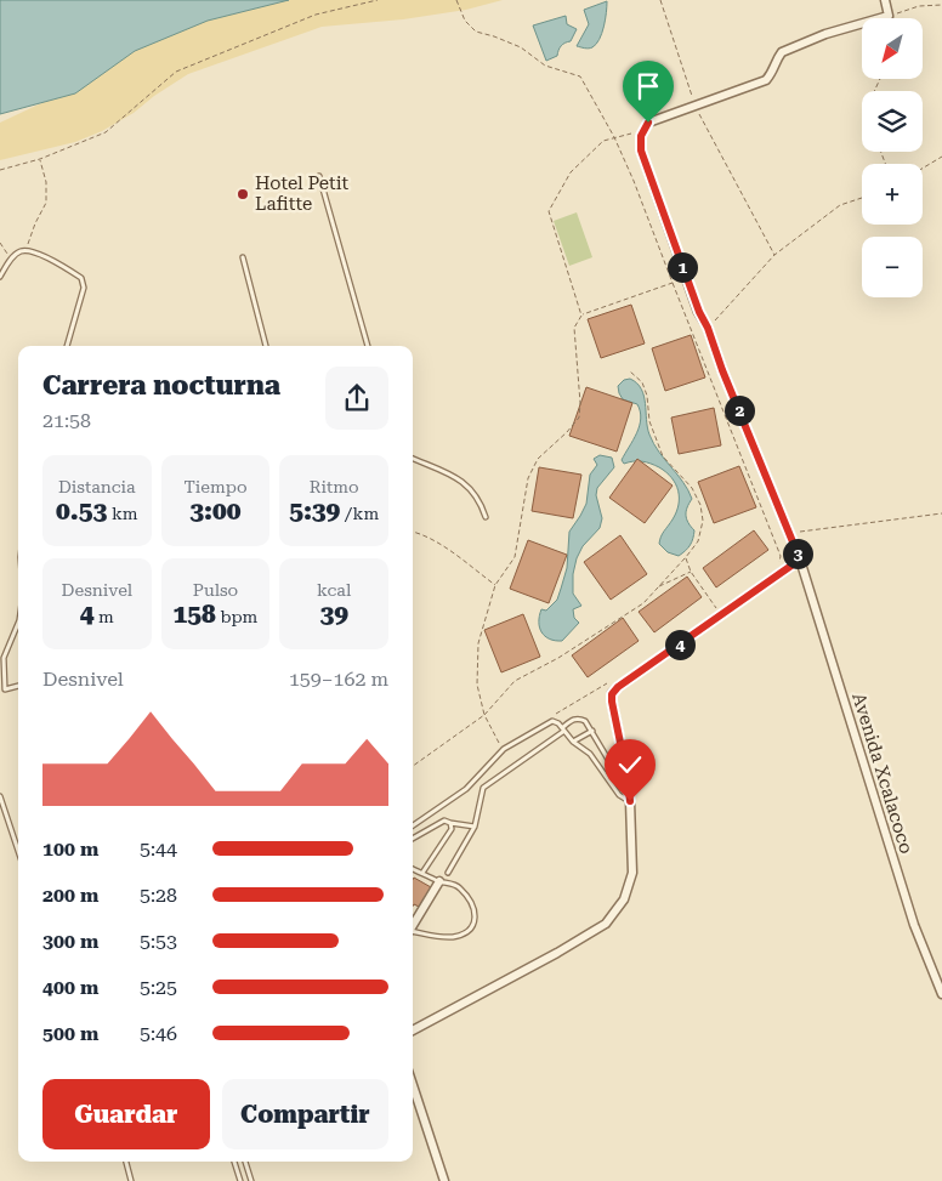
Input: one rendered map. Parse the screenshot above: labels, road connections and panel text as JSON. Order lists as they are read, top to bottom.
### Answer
{
  "streets": {
    "street": ["Avenida Xcalacoco"]
  },
  "places": ["Hotel Petit Lafitte"],
  "north": "bottom left",
  "page": {
    "map_buttons": ["+", "−"],
    "pins": [
      "1",
      "2",
      "3",
      "4"
    ],
    "heading": ["Carrera nocturna", "21:58"],
    "stats": [
      ["Distancia", "0.53 km"],
      ["Tiempo", "3:00"],
      ["Ritmo", "5:39 /km"],
      ["Desnivel", "4 m"],
      ["Pulso", "158 bpm"],
      ["kcal", "39"]
    ],
    "chart": ["Desnivel", "159–162 m"],
    "list": [
      {
        "name": "100 m",
        "note": "5:44"
      },
      {
        "name": "200 m",
        "note": "5:28"
      },
      {
        "name": "300 m",
        "note": "5:53"
      },
      {
        "name": "400 m",
        "note": "5:25"
      },
      {
        "name": "500 m",
        "note": "5:46"
      }
    ],
    "buttons": ["Guardar", "Compartir"]
  }
}
